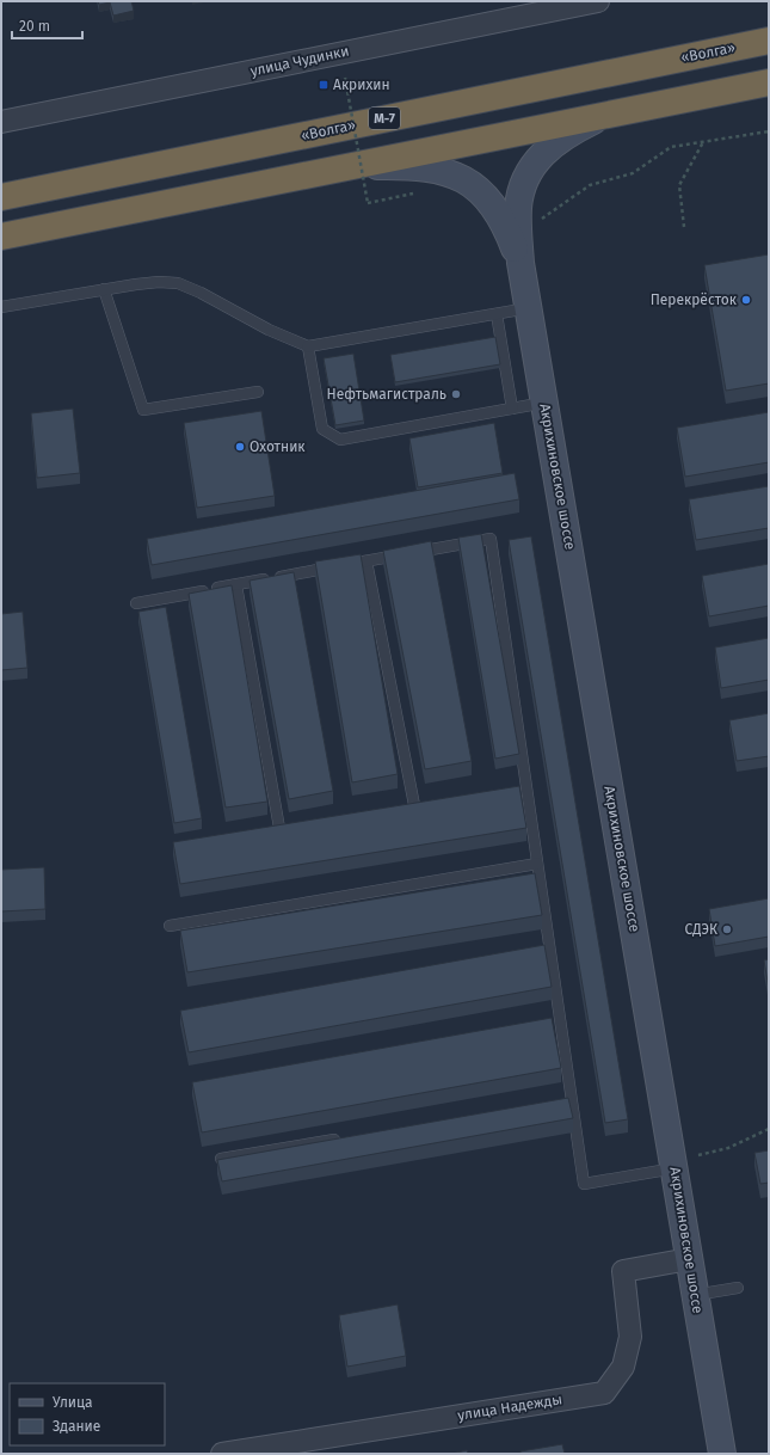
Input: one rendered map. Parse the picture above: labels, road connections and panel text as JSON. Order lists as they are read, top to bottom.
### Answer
{
  "streets": {
    "highway": ["«Волга»", "М-7"],
    "main road": ["Акрихиновское шоссе"],
    "street": ["улица Чудинки", "улица Надежды"]
  },
  "crossings": [
    ["Акрихиновское шоссе", "улица Надежды"]
  ],
  "places": {
    "transit": ["Акрихин"],
    "other": [
      "Перекрёсток",
      "Нефтьмагистраль",
      "Охотник",
      "СДЭК"
    ]
  },
  "legend": ["Улица", "Здание"],
  "scale_bar": "20 m"
}
